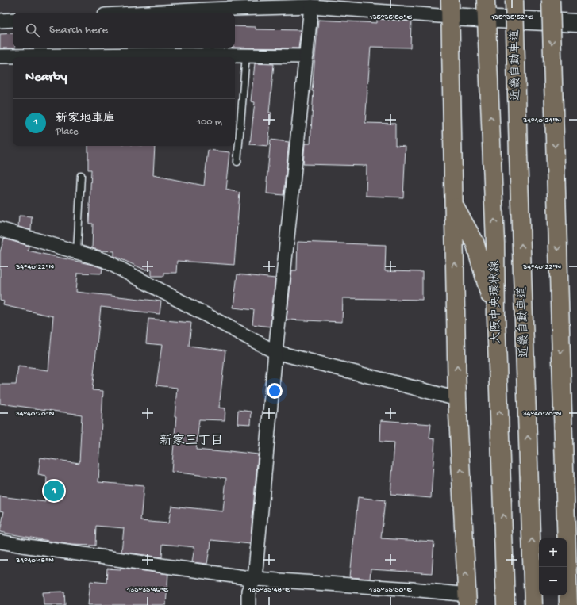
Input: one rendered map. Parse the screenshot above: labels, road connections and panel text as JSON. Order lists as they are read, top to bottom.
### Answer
{
  "streets": {
    "main road": ["近畿自動車道", "大阪中央環状線"]
  },
  "districts": ["新家三丁目"],
  "page": {
    "search": "Search here",
    "heading": "Nearby",
    "list": [
      {
        "mark": "1",
        "name": "新家地車庫",
        "note": "Place",
        "value": "100 m"
      }
    ],
    "pins": "1",
    "map_buttons": ["+", "−"]
  },
  "coordinates": [
    "135°35'50\"E",
    "135°35'52\"E",
    "34°40'24\"N",
    "34°40'22\"N",
    "34°40'20\"N",
    "34°40'18\"N",
    "135°35'46\"E",
    "135°35'48\"E"
  ]
}
